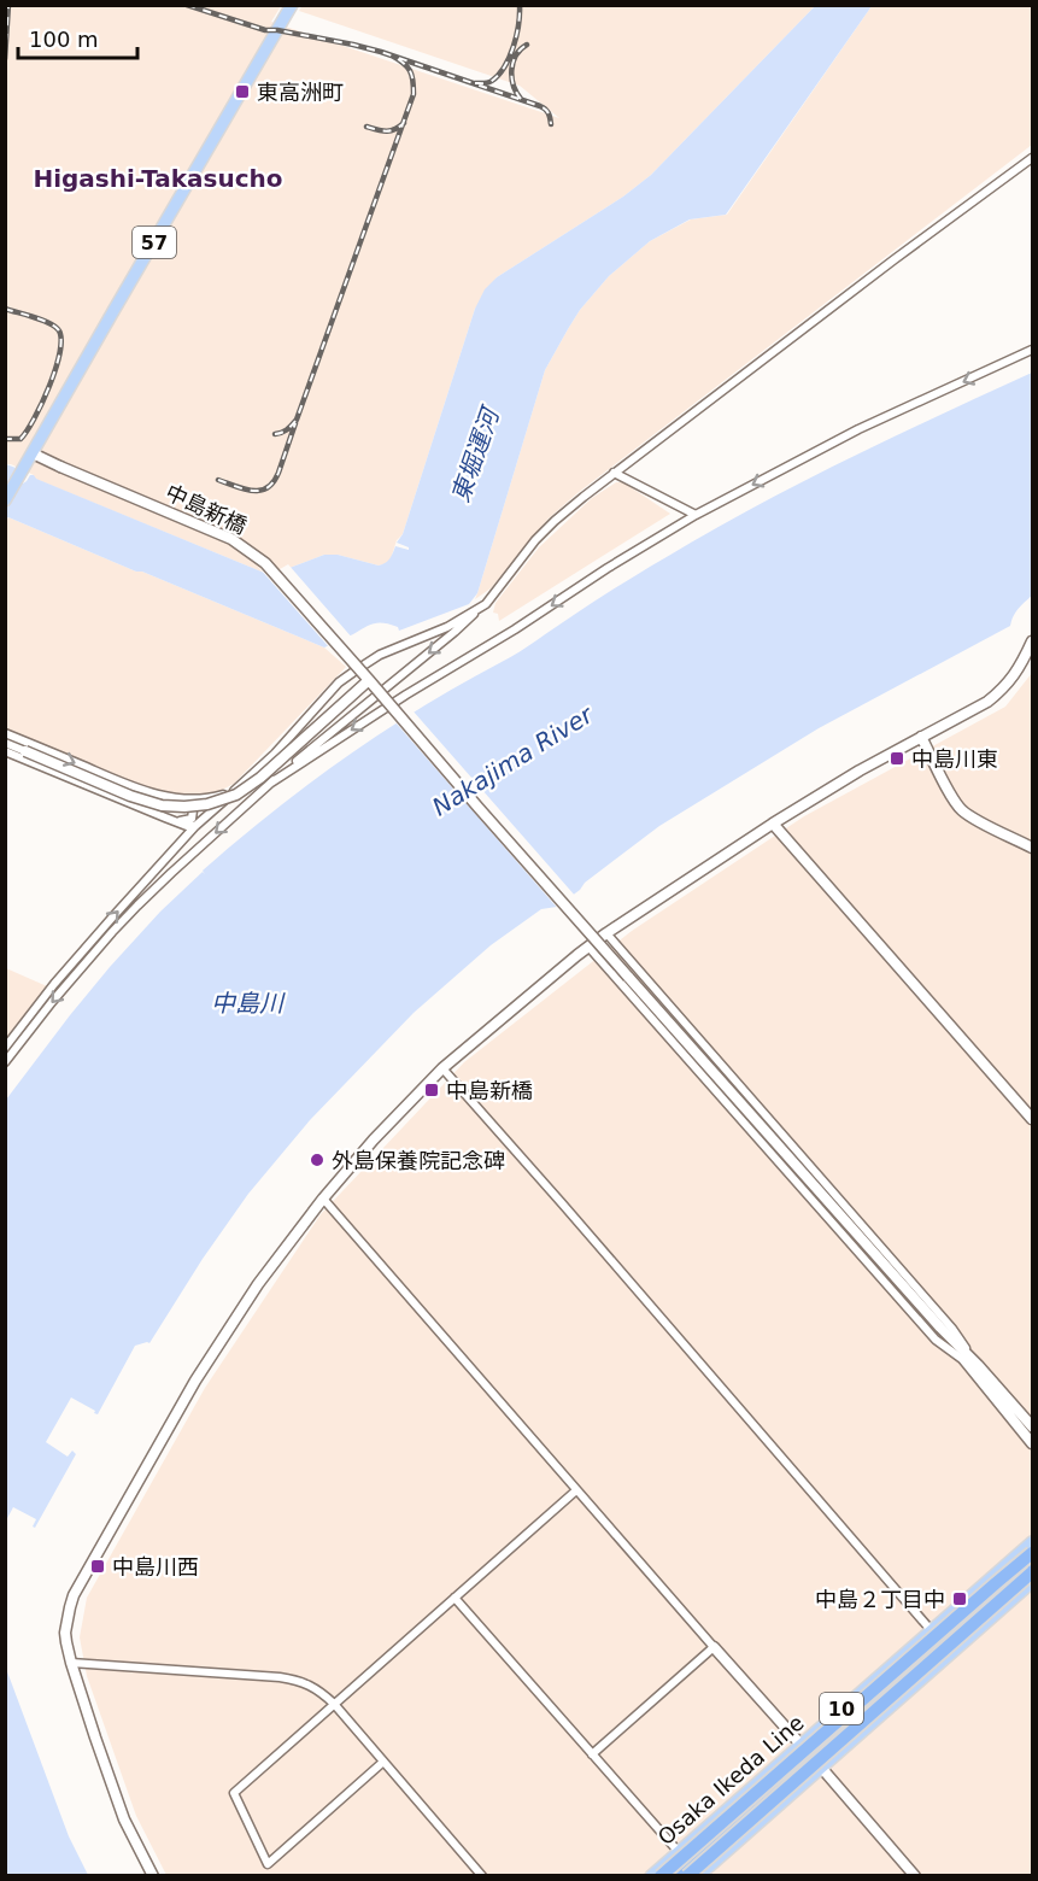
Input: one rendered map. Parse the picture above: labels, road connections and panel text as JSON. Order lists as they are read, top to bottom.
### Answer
{
  "streets": {
    "main road": ["57", "10", "Osaka Ikeda Line"],
    "street": ["中島新橋"]
  },
  "crossings": [
    ["57", "中島新橋"]
  ],
  "districts": ["Higashi-Takasucho"],
  "water": ["東堀運河", "Nakajima River", "中島川"],
  "places": {
    "transit": [
      "東高洲町",
      "中島川東",
      "中島新橋",
      "中島川西",
      "中島２丁目中"
    ],
    "other": ["外島保養院記念碑"]
  },
  "scale_bar": "100 m"
}
